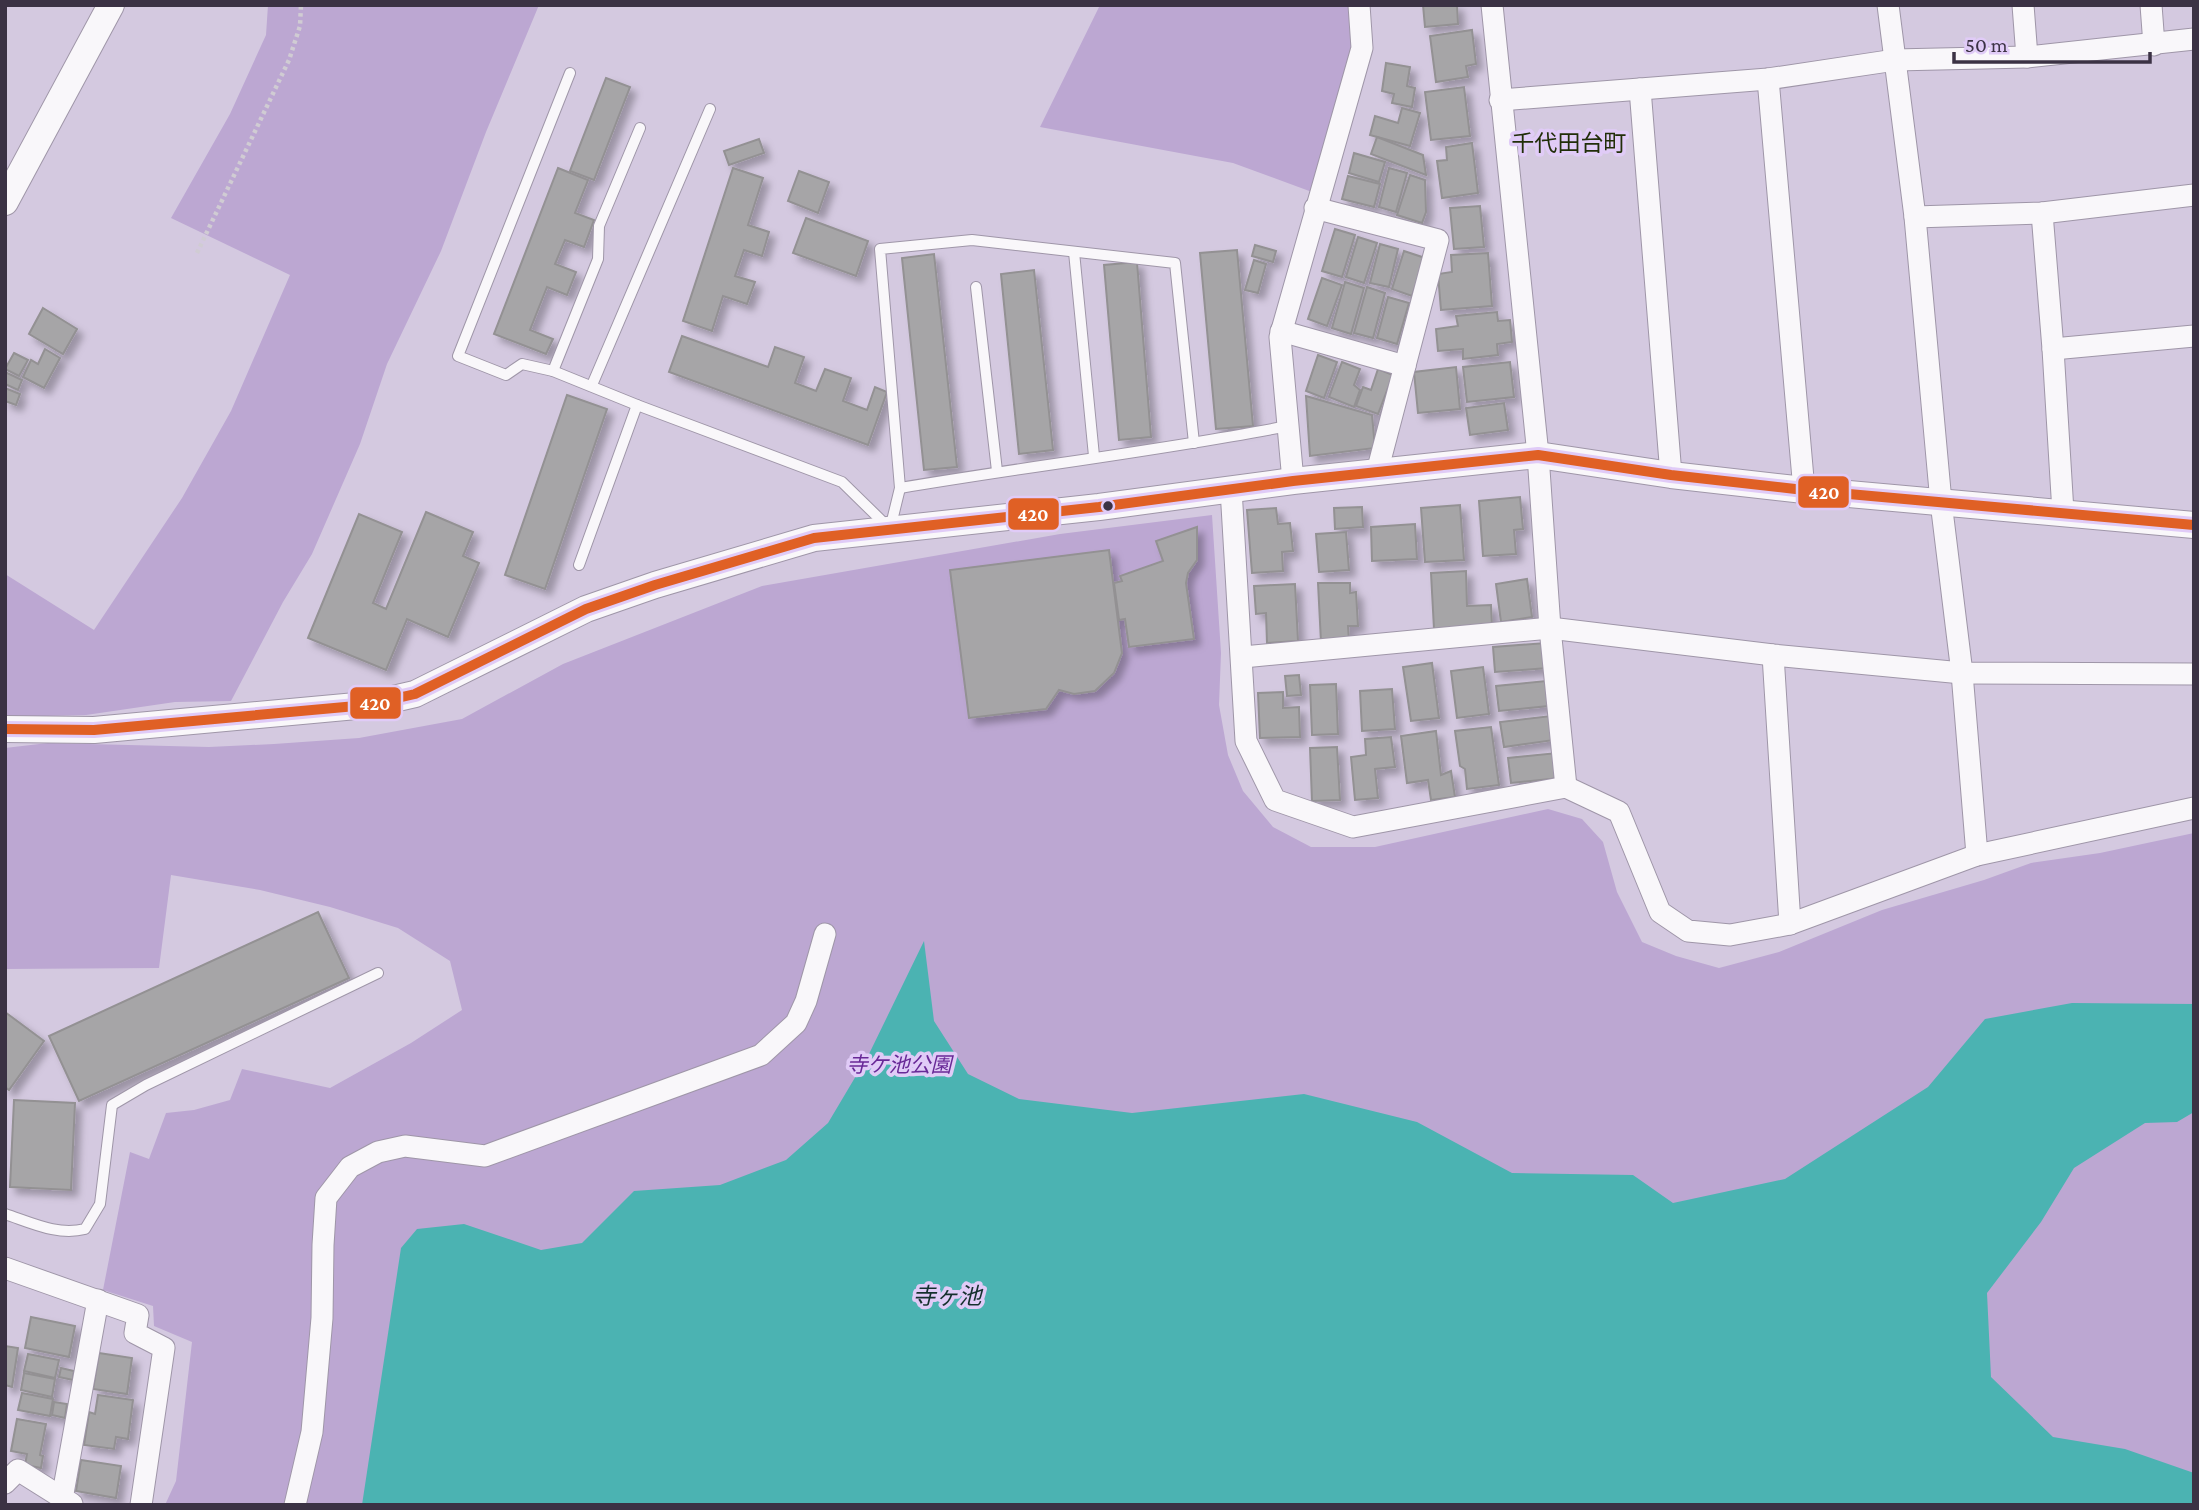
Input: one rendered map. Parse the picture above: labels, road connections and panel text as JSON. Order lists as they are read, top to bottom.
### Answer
{
  "districts": ["千代田台町"],
  "water": ["寺ヶ池"],
  "parks": ["寺ケ池公園"],
  "lines": ["transit line 420"],
  "scale_bar": "50 m"
}
